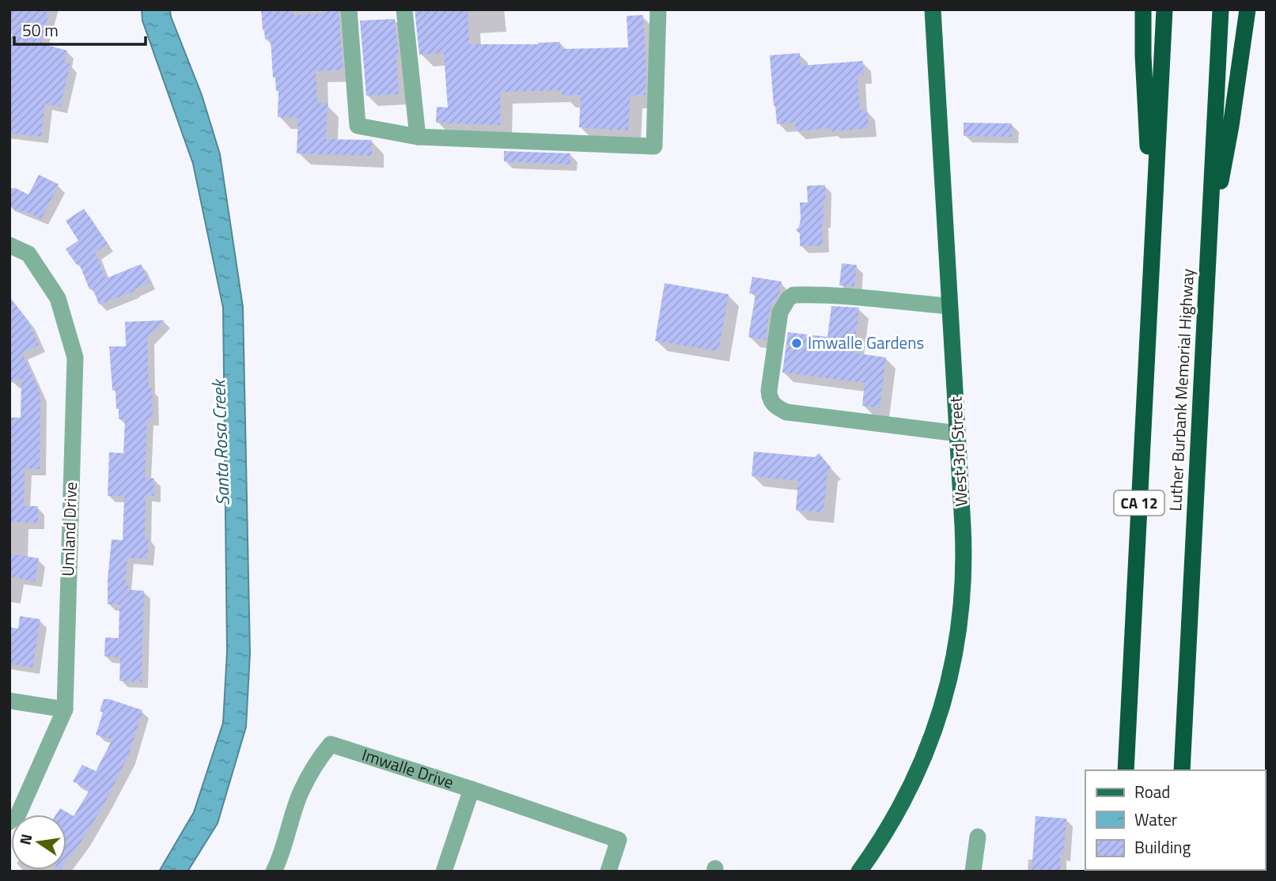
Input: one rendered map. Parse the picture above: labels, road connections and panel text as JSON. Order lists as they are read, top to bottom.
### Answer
{
  "streets": {
    "highway": ["Luther Burbank Memorial Highway", "CA 12"],
    "main road": ["West 3rd Street"],
    "street": ["Umland Drive", "Imwalle Drive"]
  },
  "water": ["Santa Rosa Creek"],
  "places": ["Imwalle Gardens"],
  "legend": ["Road", "Water", "Building"],
  "scale_bar": "50 m",
  "north": "left"
}
